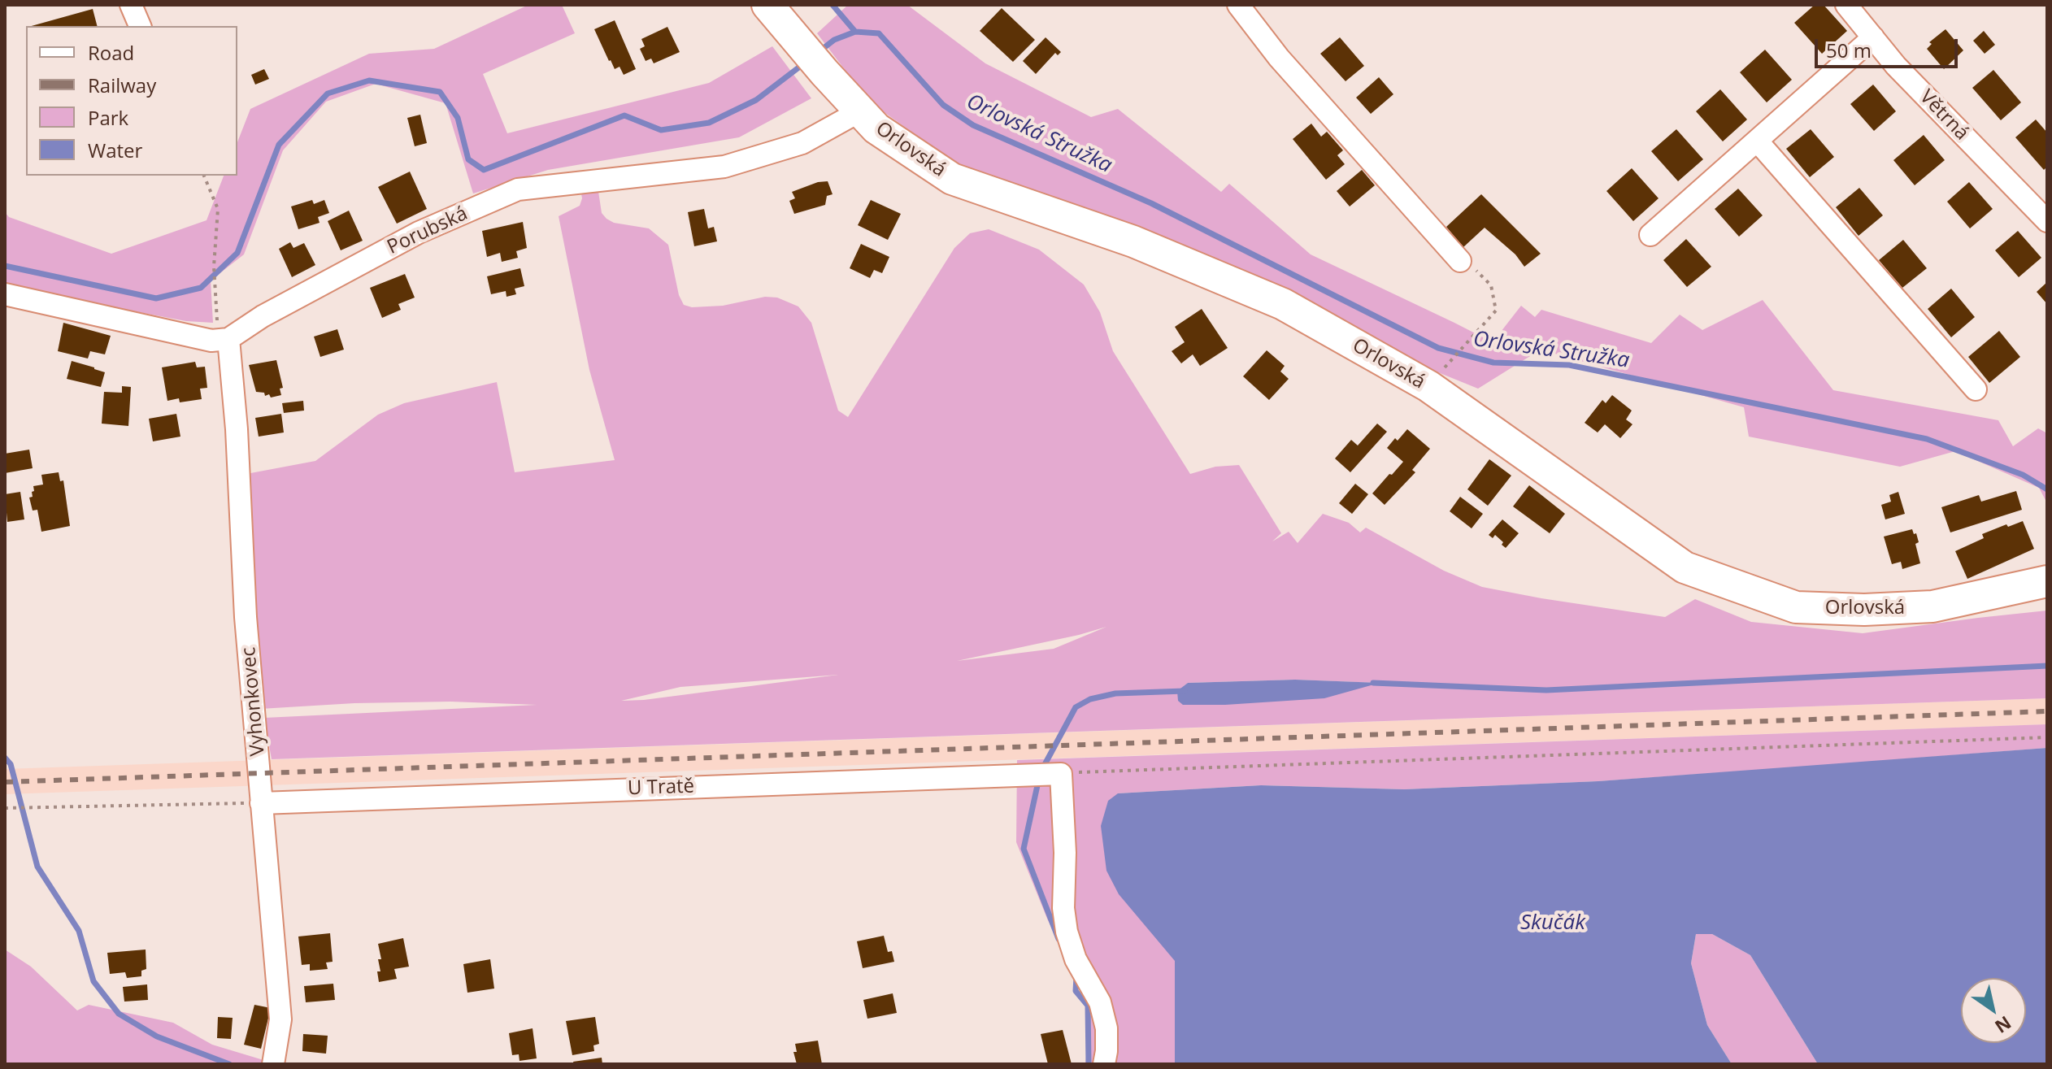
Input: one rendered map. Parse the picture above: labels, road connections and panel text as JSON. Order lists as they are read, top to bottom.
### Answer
{
  "streets": {
    "main road": ["Orlovská"],
    "street": [
      "Větrná",
      "Porubská",
      "Vyhonkovec",
      "U Tratě"
    ]
  },
  "crossings": [
    ["Orlovská", "Porubská"],
    ["Porubská", "Vyhonkovec"],
    ["Vyhonkovec", "U Tratě"]
  ],
  "water": ["Orlovská Stružka", "Skučák"],
  "legend": [
    "Road",
    "Railway",
    "Park",
    "Water"
  ],
  "scale_bar": "50 m",
  "north": "bottom right"
}
